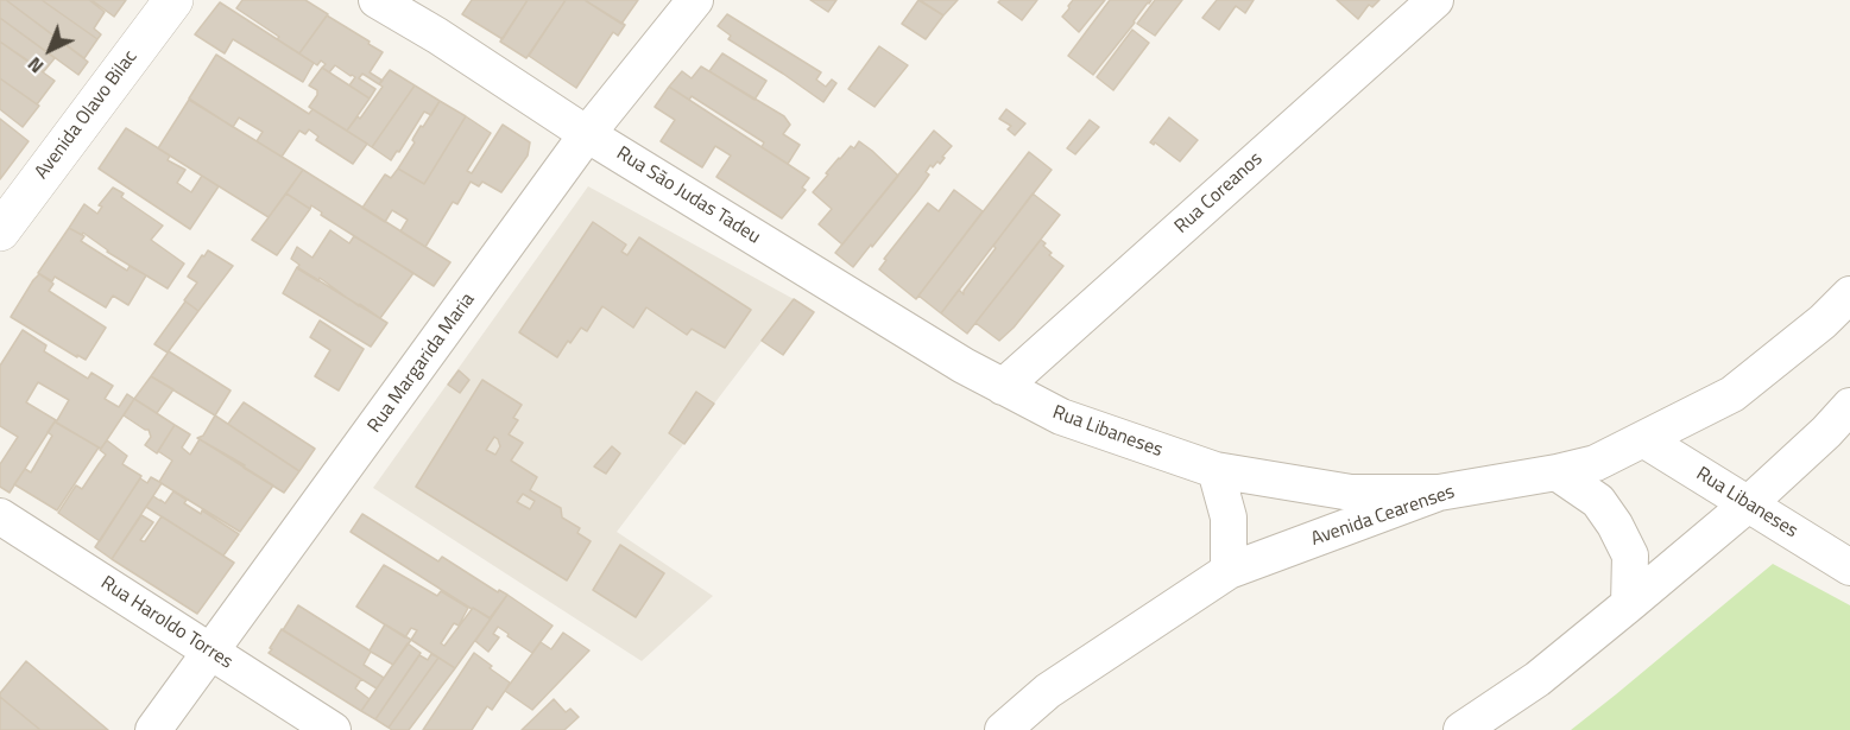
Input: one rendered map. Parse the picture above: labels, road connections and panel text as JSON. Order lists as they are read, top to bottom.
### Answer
{
  "streets": {
    "street": [
      "Avenida Olavo Bilac",
      "Rua Coreanos",
      "Rua São Judas Tadeu",
      "Rua Margarida Maria",
      "Rua Libaneses",
      "Avenida Cearenses",
      "Rua Haroldo Torres"
    ]
  },
  "crossings": [
    ["Rua Coreanos", "Rua São Judas Tadeu"],
    ["Rua Coreanos", "Rua Libaneses"],
    ["Rua São Judas Tadeu", "Rua Margarida Maria"],
    ["Rua São Judas Tadeu", "Rua Libaneses"],
    ["Rua Margarida Maria", "Rua Haroldo Torres"],
    ["Rua Libaneses", "Avenida Cearenses"]
  ],
  "north": "bottom left"
}
